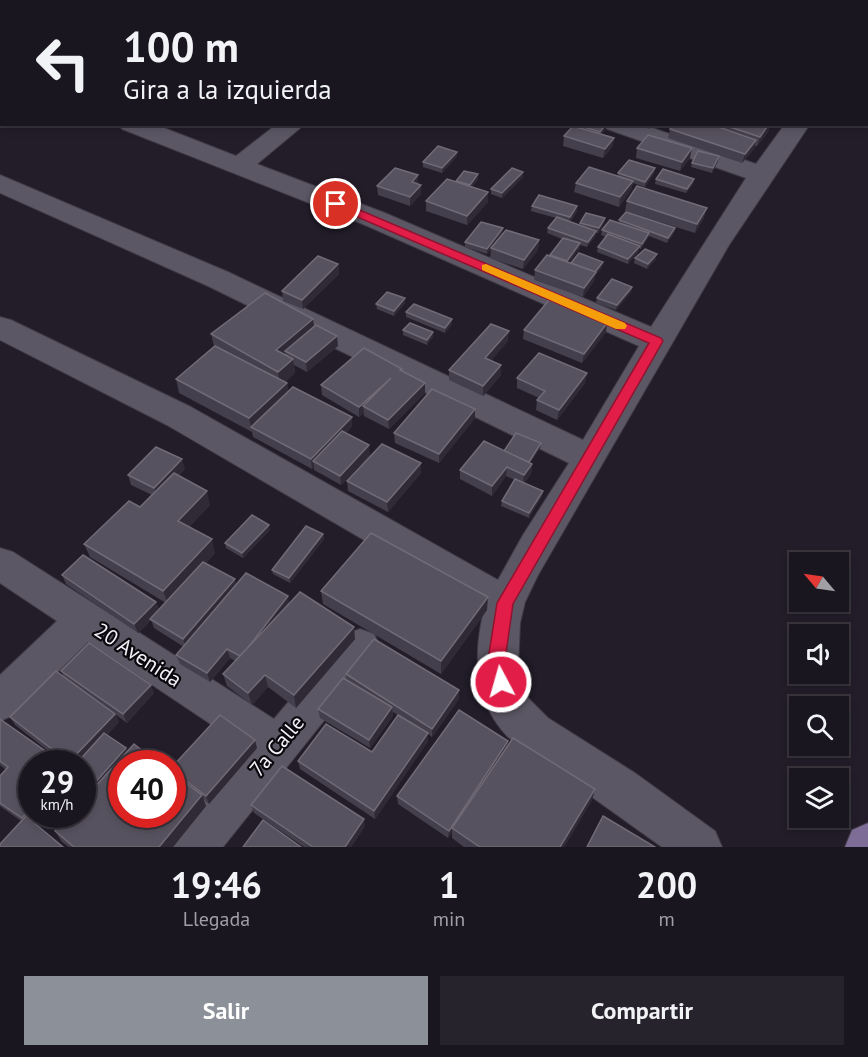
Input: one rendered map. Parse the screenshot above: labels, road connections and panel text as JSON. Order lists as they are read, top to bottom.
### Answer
{
  "streets": {
    "street": ["20 Avenida", "7a Calle"]
  },
  "crossings": [
    ["20 Avenida", "7a Calle"]
  ],
  "north": "top left",
  "page": {
    "turn": ["100 m", "Gira a la izquierda"],
    "speed": "29 km/h",
    "limit": "40",
    "eta": [
      "19:46",
      "Llegada",
      "1",
      "min",
      "200",
      "m"
    ],
    "buttons": ["Salir", "Compartir"]
  }
}
